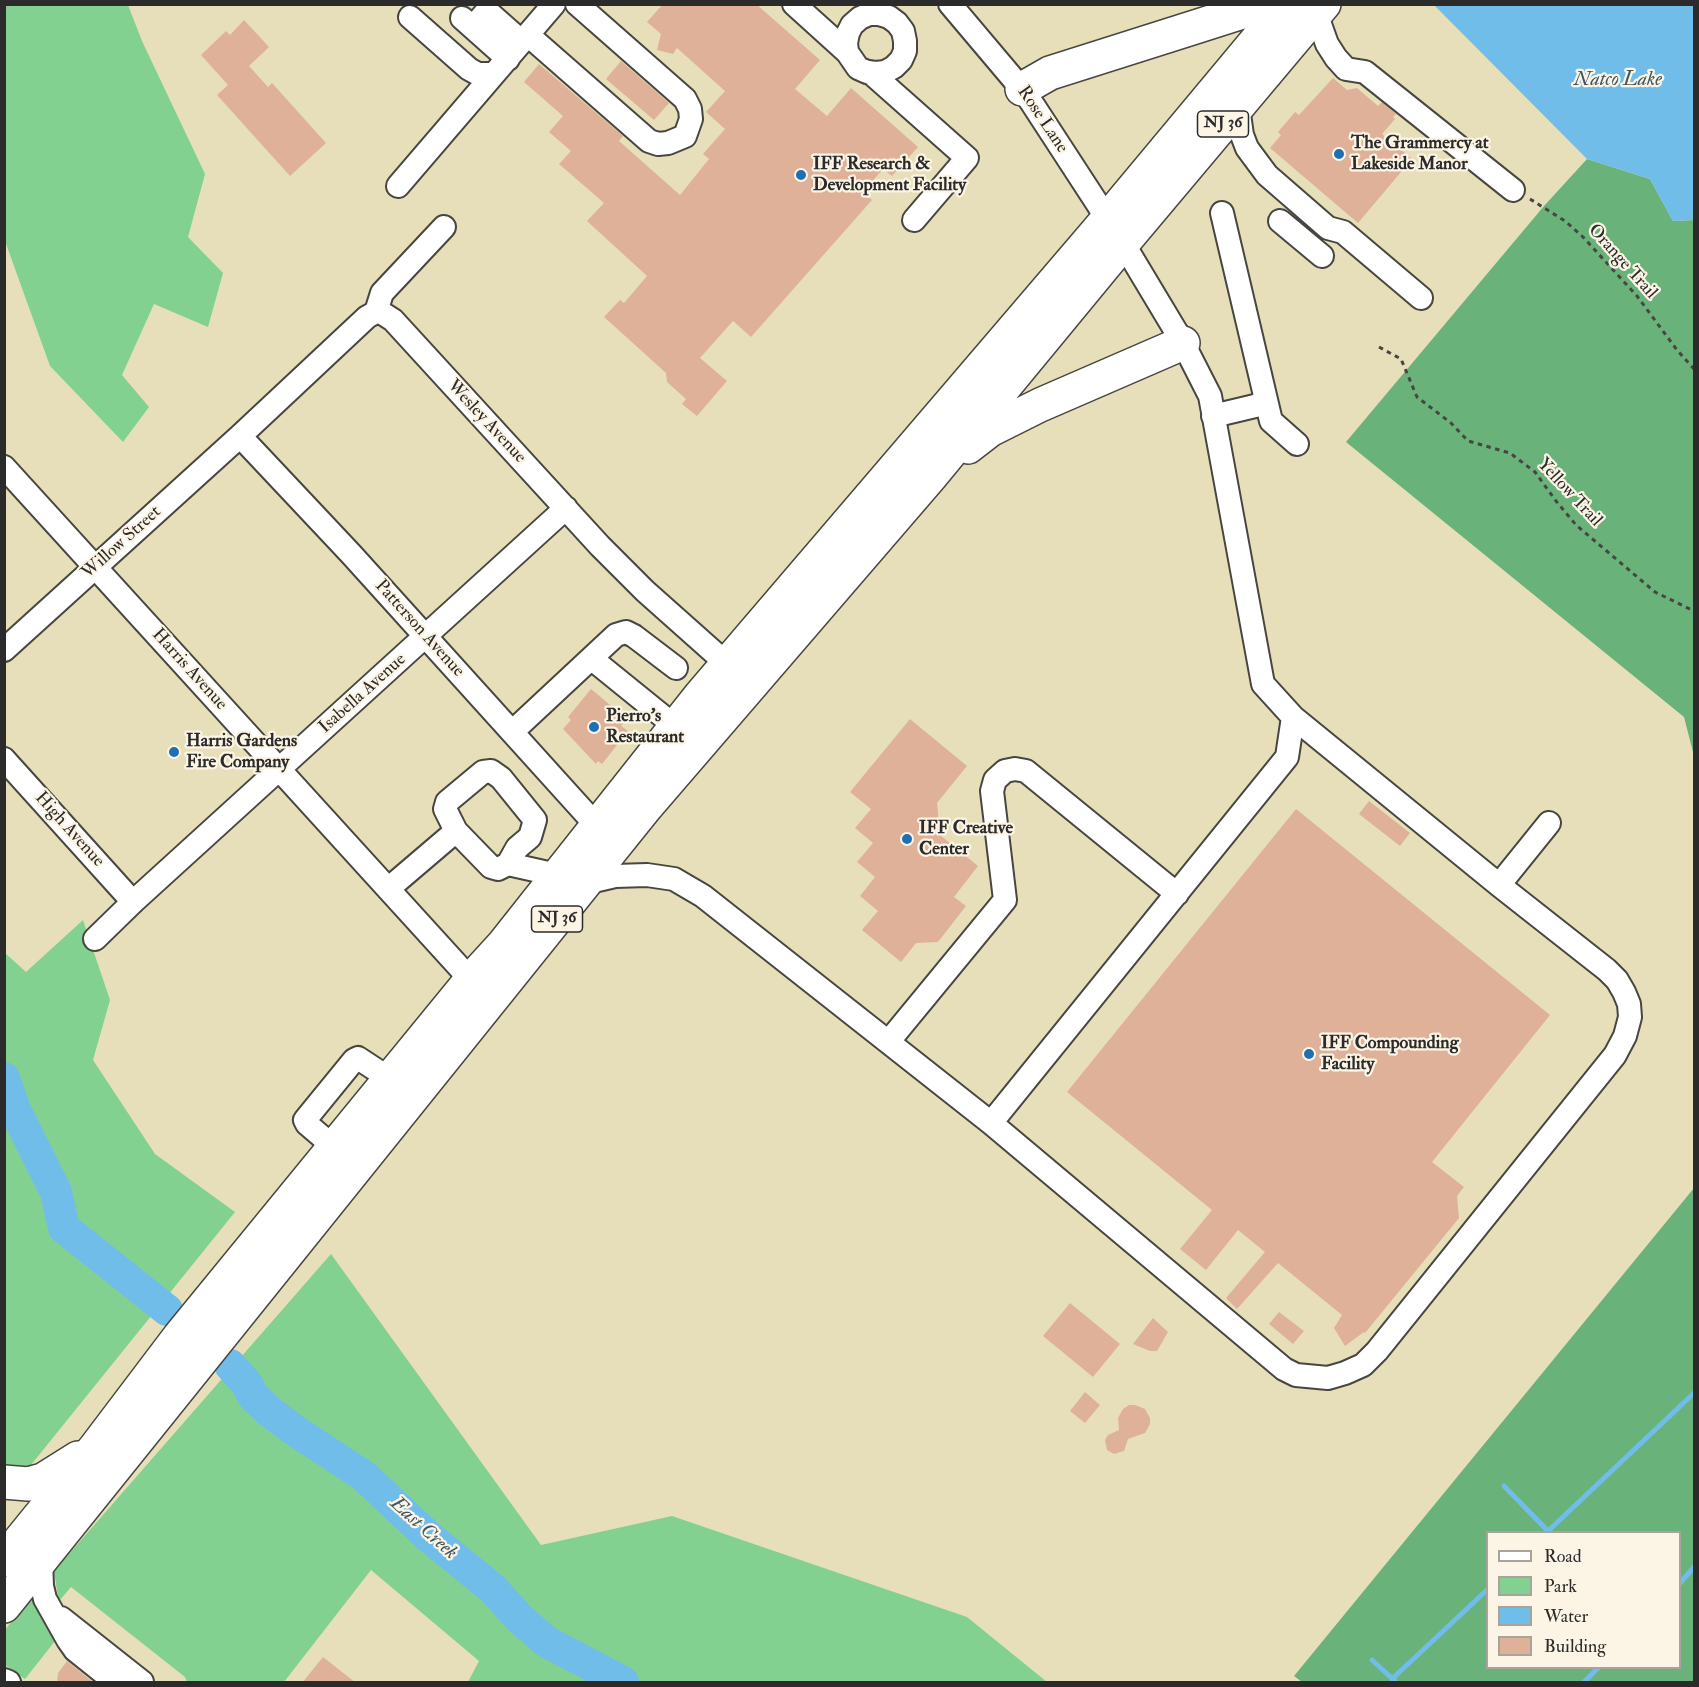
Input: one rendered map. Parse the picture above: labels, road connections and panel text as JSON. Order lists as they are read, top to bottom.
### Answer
{
  "streets": {
    "highway": ["NJ 36"],
    "street": [
      "Rose Lane",
      "Wesley Avenue",
      "Willow Street",
      "Patterson Avenue",
      "Harris Avenue",
      "Isabella Avenue",
      "High Avenue"
    ],
    "path": ["Orange Trail", "Yellow Trail"]
  },
  "crossings": [
    ["Rose Lane", "NJ 36"],
    ["NJ 36", "Wesley Avenue"],
    ["NJ 36", "Patterson Avenue"],
    ["NJ 36", "Harris Avenue"],
    ["Wesley Avenue", "Isabella Avenue"],
    ["Willow Street", "Patterson Avenue"],
    ["Willow Street", "Harris Avenue"],
    ["Patterson Avenue", "Isabella Avenue"],
    ["Harris Avenue", "Isabella Avenue"],
    ["Isabella Avenue", "High Avenue"]
  ],
  "water": ["Natco Lake", "East Creek"],
  "places": [
    "The Grammercy at Lakeside Manor",
    "IFF Research & Development Facility",
    "Pierro's Restaurant",
    "Harris Gardens Fire Company",
    "IFF Creative Center",
    "IFF Compounding Facility"
  ],
  "legend": [
    "Road",
    "Park",
    "Water",
    "Building"
  ]
}
